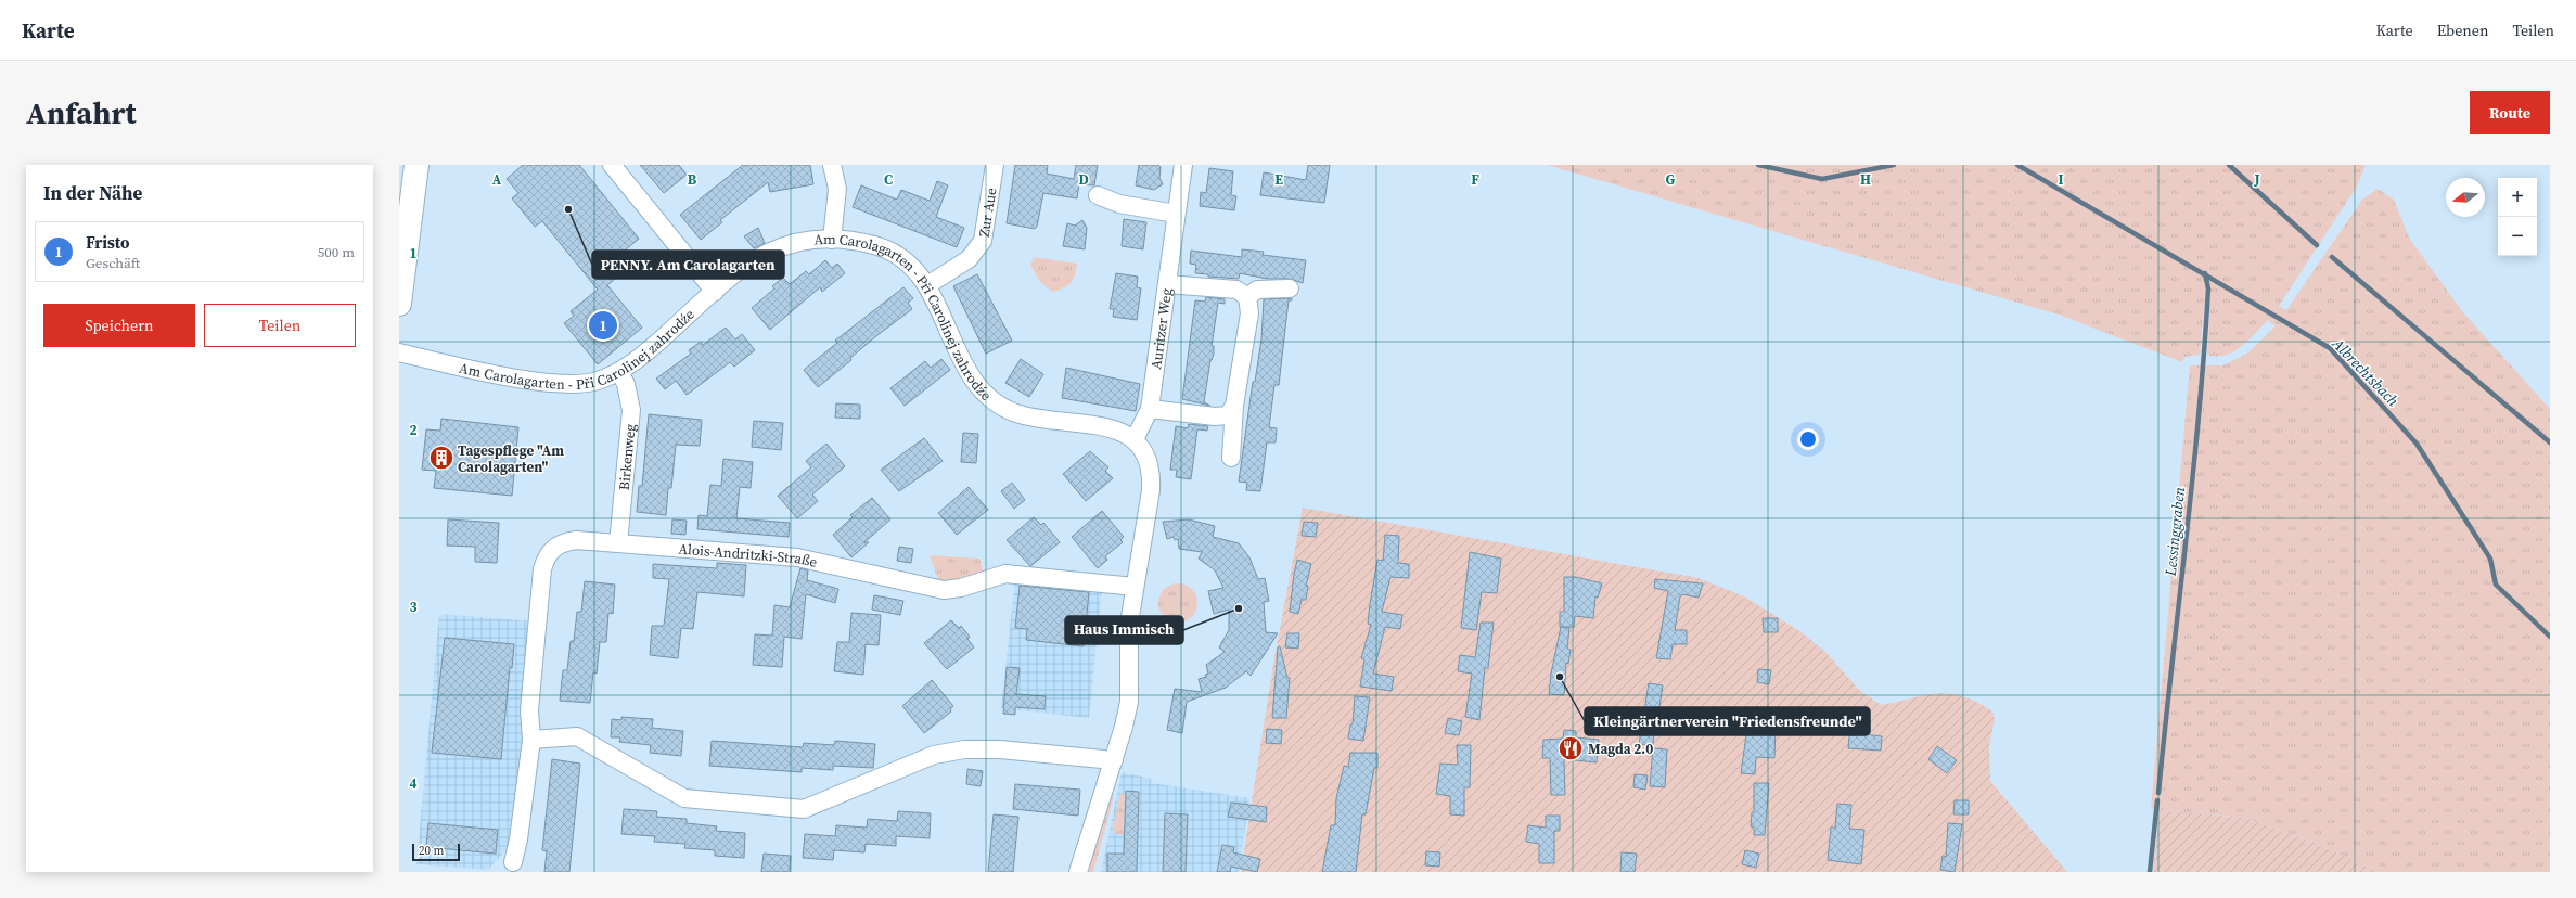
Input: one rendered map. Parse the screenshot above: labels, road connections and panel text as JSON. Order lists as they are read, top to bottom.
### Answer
{
  "streets": {
    "street": [
      "Zur Aue",
      "Am Carolagarten - Při Carolinej zahrodźe",
      "Auritzer Weg",
      "Birkenweg",
      "Alois-Andritzki-Straße"
    ]
  },
  "crossings": [
    ["Zur Aue", "Am Carolagarten - Při Carolinej zahrodźe"],
    ["Am Carolagarten - Při Carolinej zahrodźe", "Auritzer Weg"],
    ["Am Carolagarten - Při Carolinej zahrodźe", "Birkenweg"],
    ["Birkenweg", "Alois-Andritzki-Straße"]
  ],
  "water": ["Albrechtsbach", "Lessinggraben"],
  "places": {
    "other": ["PENNY. Am Carolagarten", "Haus Immisch", "Kleingärtnerverein \"Friedensfreunde\""],
    "building": ["Tagespflege \"Am Carolagarten\""],
    "restaurant": ["Magda 2.0"]
  },
  "scale_bar": "20 m",
  "north": "left",
  "page": {
    "header": "Karte",
    "nav": ["Karte", "Ebenen", "Teilen"],
    "buttons": [
      "Route",
      ["Speichern", "Teilen"]
    ],
    "title": "Anfahrt",
    "heading": "In der Nähe",
    "map_buttons": ["+", "−"],
    "list": [
      {
        "mark": "1",
        "name": "Fristo",
        "note": "Geschäft",
        "value": "500 m"
      }
    ],
    "pins": "1",
    "scale": "20 m"
  },
  "grid": {
    "columns": [
      "A",
      "B",
      "C",
      "D",
      "E",
      "F",
      "G",
      "H",
      "I",
      "J"
    ],
    "rows": [
      "1",
      "2",
      "3",
      "4"
    ]
  }
}
